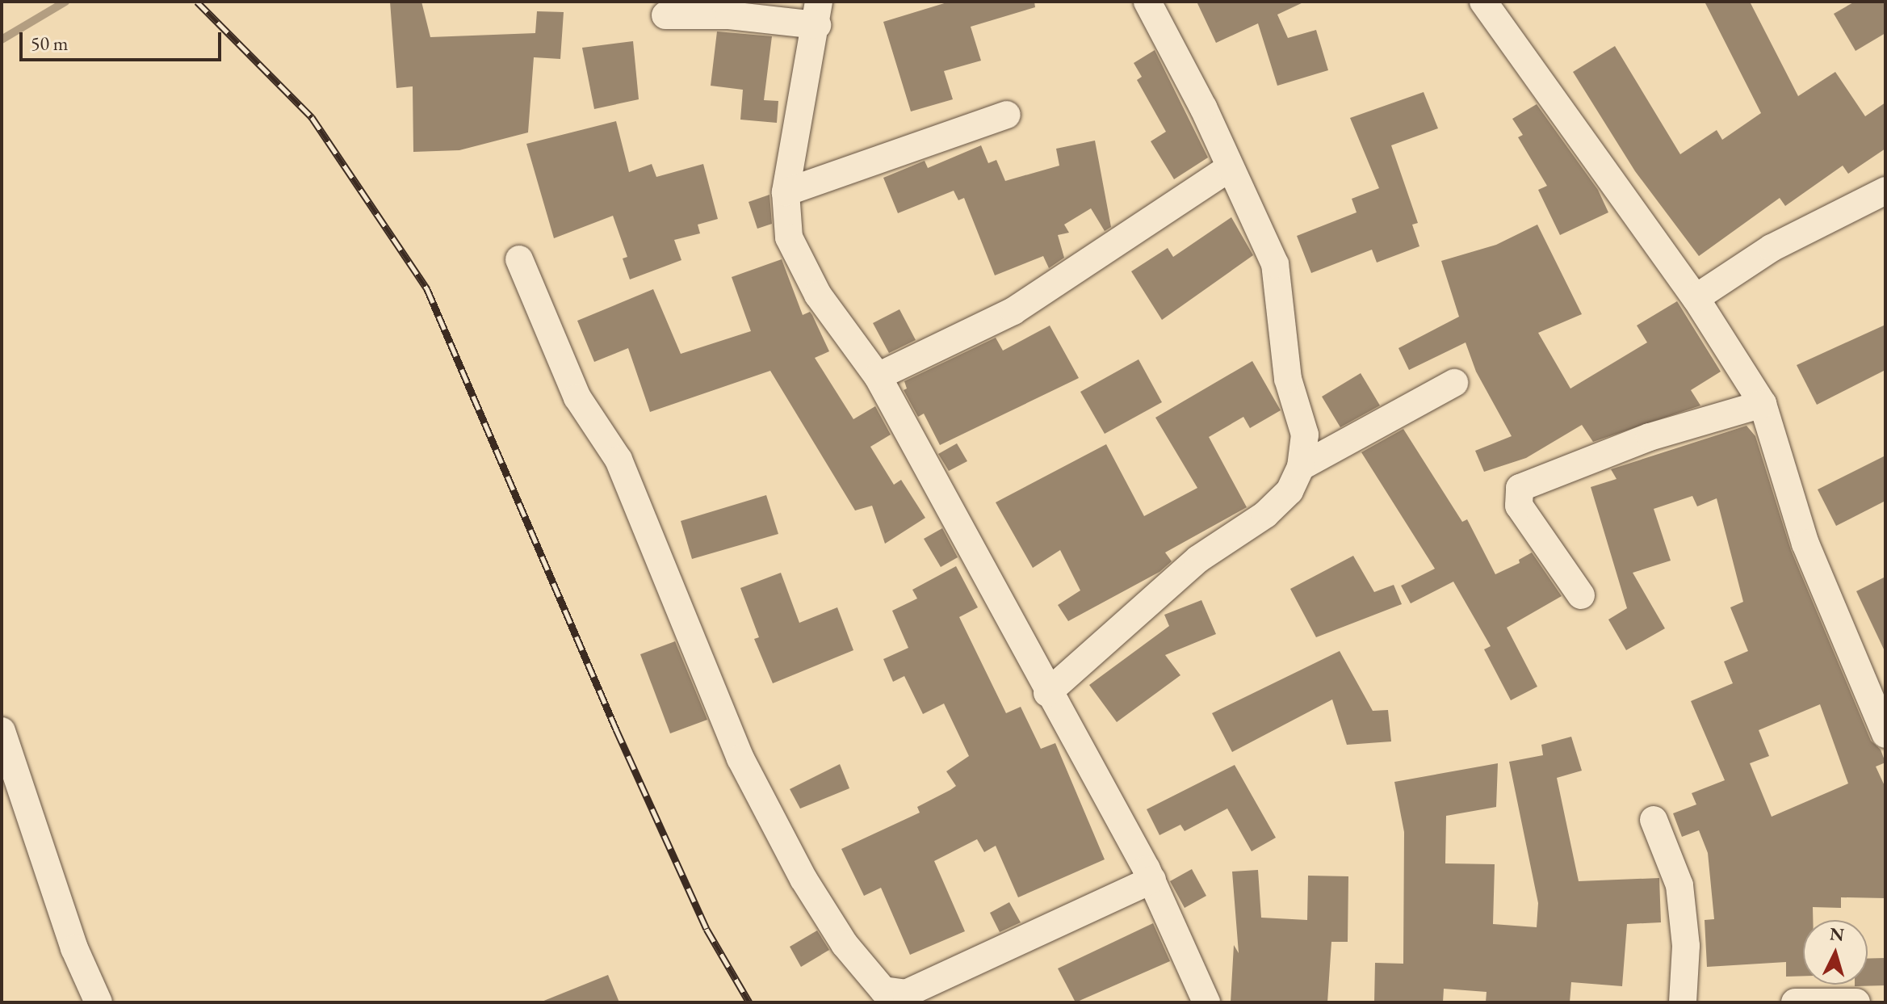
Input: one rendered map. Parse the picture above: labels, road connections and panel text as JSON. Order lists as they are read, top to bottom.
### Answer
{
  "scale_bar": "50 m",
  "north": "top"
}
